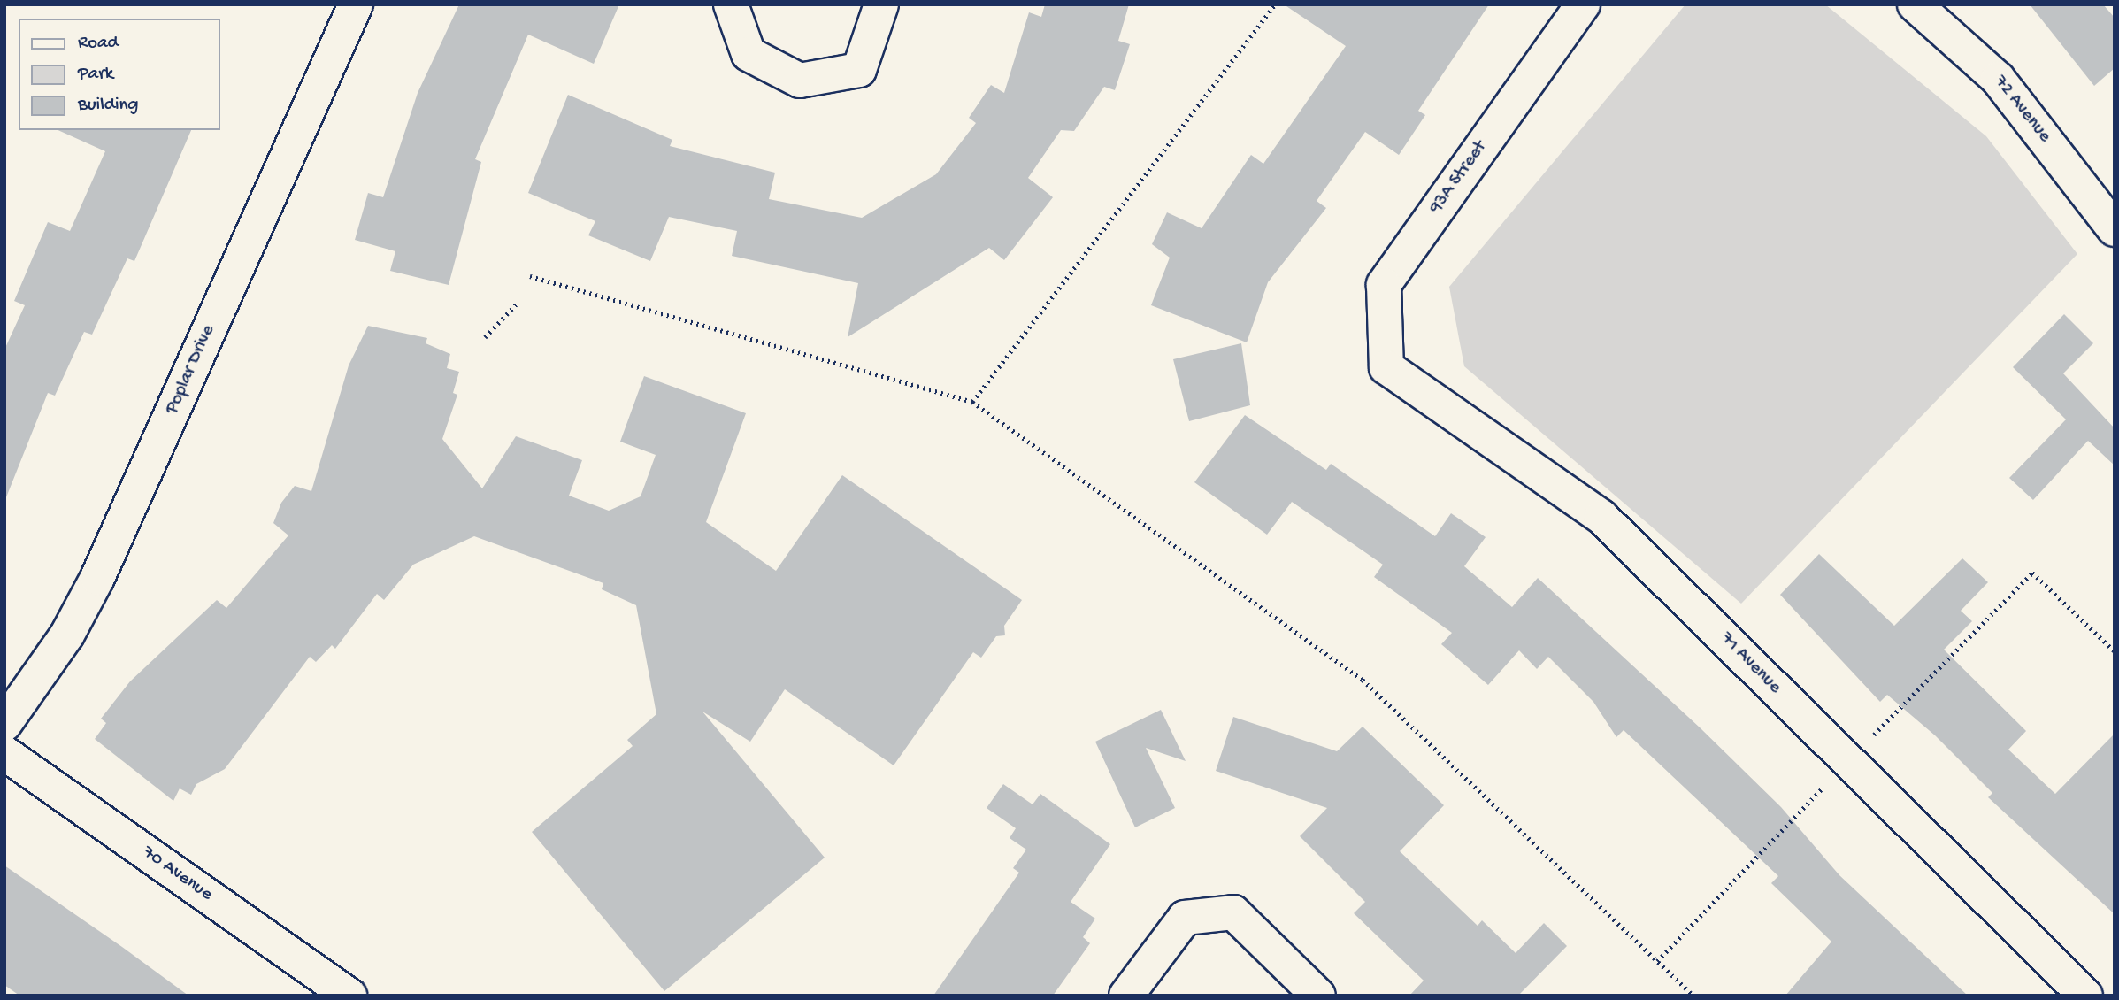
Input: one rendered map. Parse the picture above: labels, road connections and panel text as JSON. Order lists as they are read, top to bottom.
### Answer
{
  "streets": {
    "street": [
      "72 Avenue",
      "93A Street",
      "Poplar Drive",
      "71 Avenue",
      "70 Avenue"
    ]
  },
  "crossings": [
    ["93A Street", "71 Avenue"]
  ],
  "legend": ["Road", "Park", "Building"]
}
